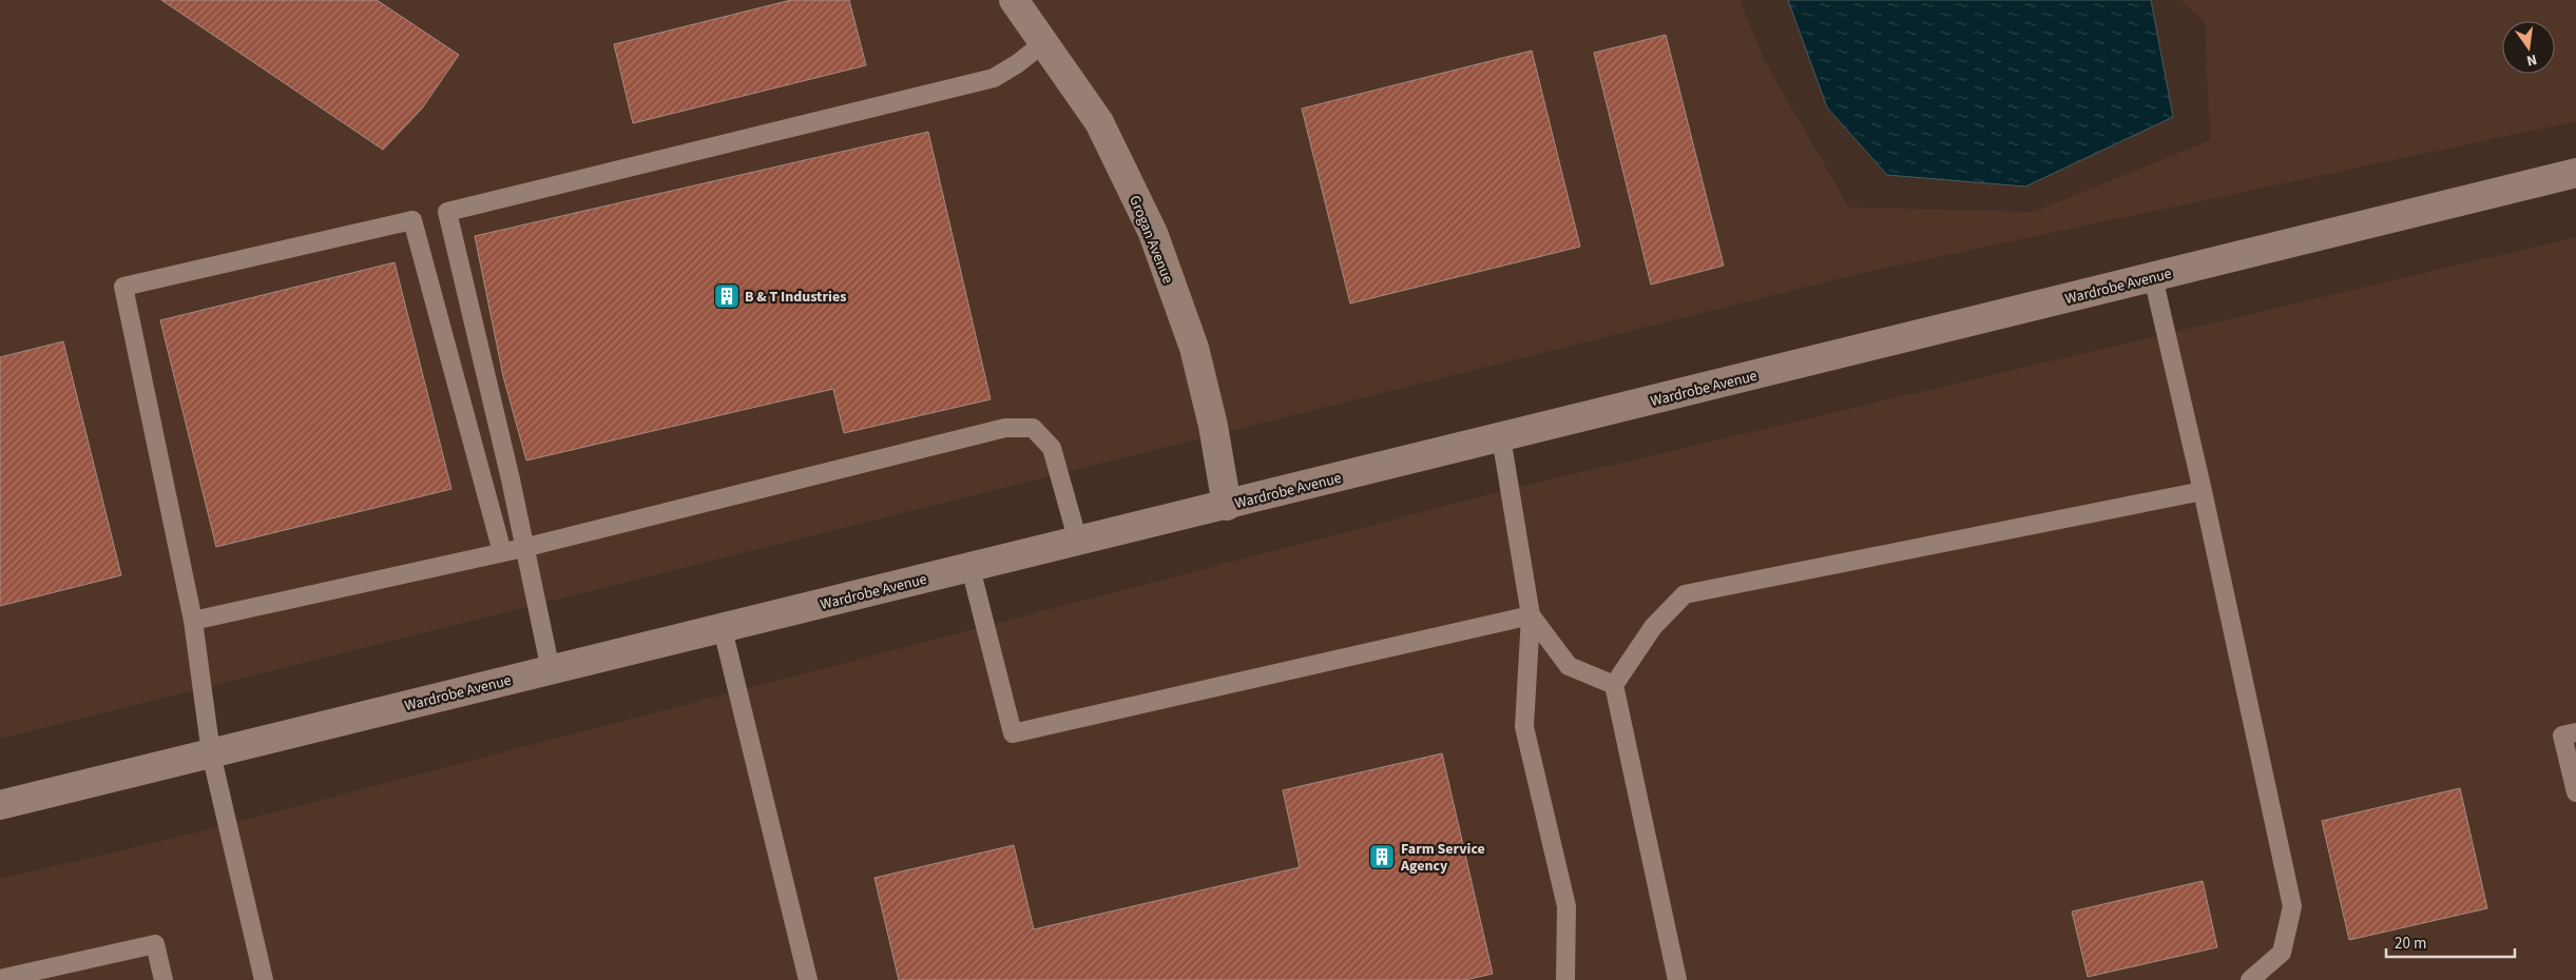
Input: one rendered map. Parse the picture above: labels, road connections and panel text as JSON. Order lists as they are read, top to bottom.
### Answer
{
  "streets": {
    "street": ["Grogan Avenue", "Wardrobe Avenue"]
  },
  "crossings": [
    ["Grogan Avenue", "Wardrobe Avenue"]
  ],
  "places": {
    "building": ["B & T Industries", "Farm Service Agency"]
  },
  "scale_bar": "20 m",
  "north": "bottom"
}
